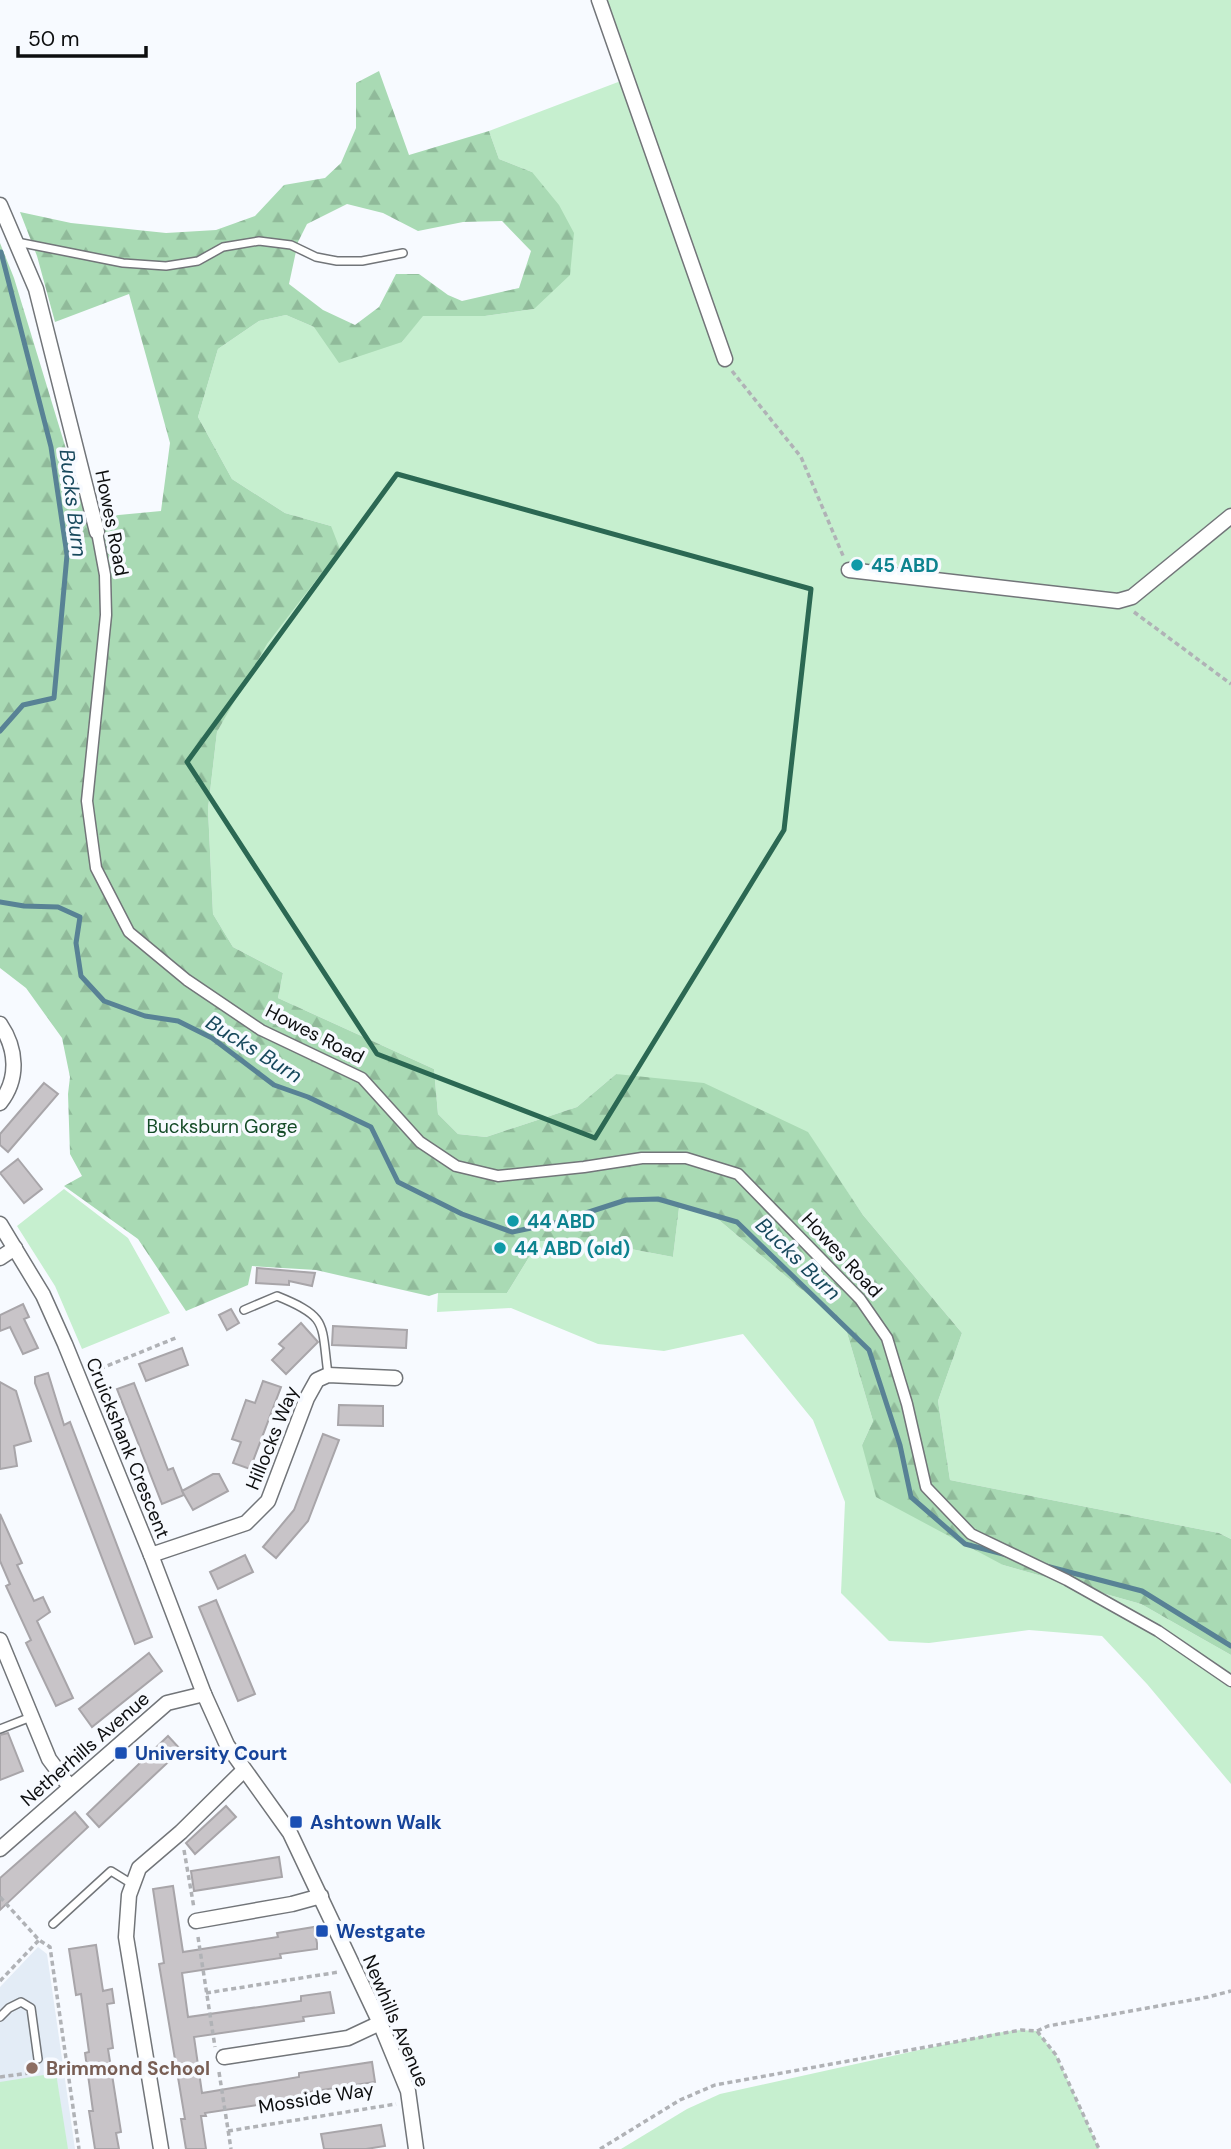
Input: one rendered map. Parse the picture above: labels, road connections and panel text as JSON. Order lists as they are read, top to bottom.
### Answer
{
  "streets": {
    "street": [
      "Howes Road",
      "Hillocks Way",
      "Cruickshank Crescent",
      "Netherhills Avenue",
      "Newhills Avenue"
    ],
    "path": ["Mosside Way"]
  },
  "crossings": [
    ["Hillocks Way", "Cruickshank Crescent"],
    ["Cruickshank Crescent", "Netherhills Avenue"],
    ["Cruickshank Crescent", "Newhills Avenue"],
    ["Netherhills Avenue", "Newhills Avenue"],
    ["Newhills Avenue", "Mosside Way"]
  ],
  "water": ["Bucks Burn"],
  "parks": ["Bucksburn Gorge"],
  "places": {
    "other": [
      "45 ABD",
      "44 ABD",
      "44 ABD (old)",
      "Brimmond School"
    ],
    "transit": ["University Court", "Ashtown Walk", "Westgate"]
  },
  "scale_bar": "50 m"
}
